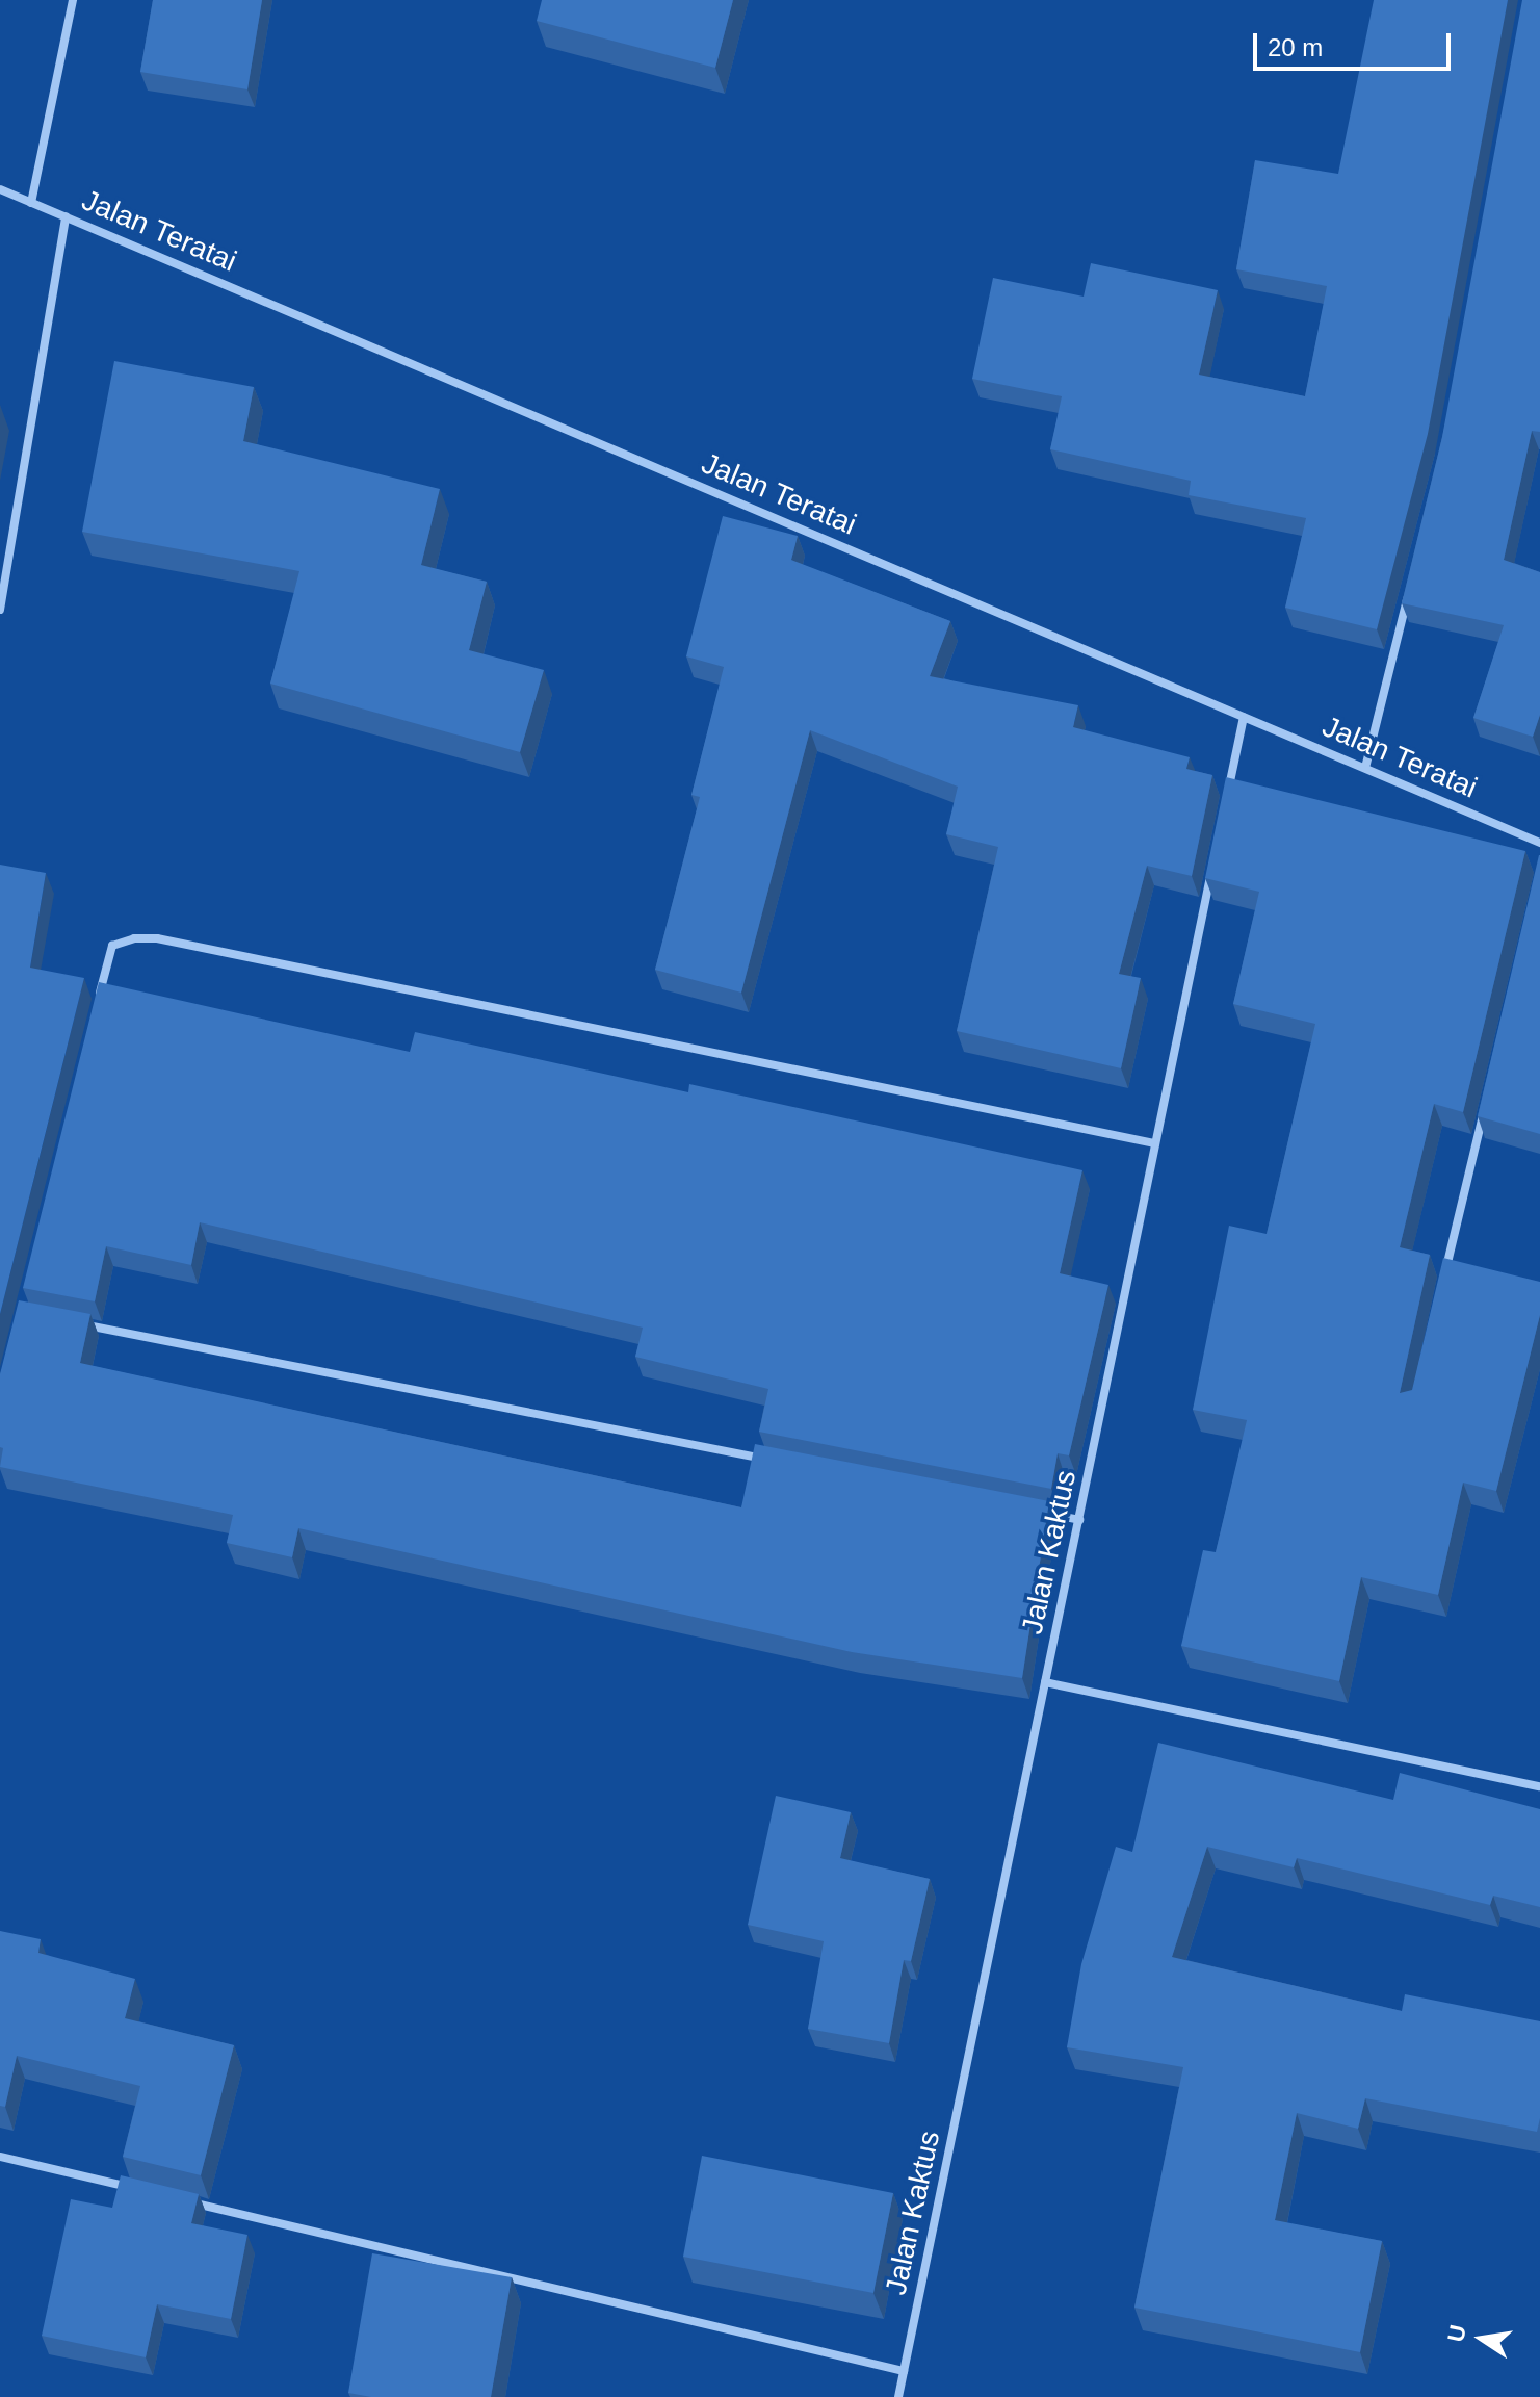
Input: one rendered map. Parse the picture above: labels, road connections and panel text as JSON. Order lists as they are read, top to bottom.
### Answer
{
  "streets": {
    "street": ["Jalan Teratai", "Jalan Kaktus"]
  },
  "scale_bar": "20 m",
  "north": "left"
}
